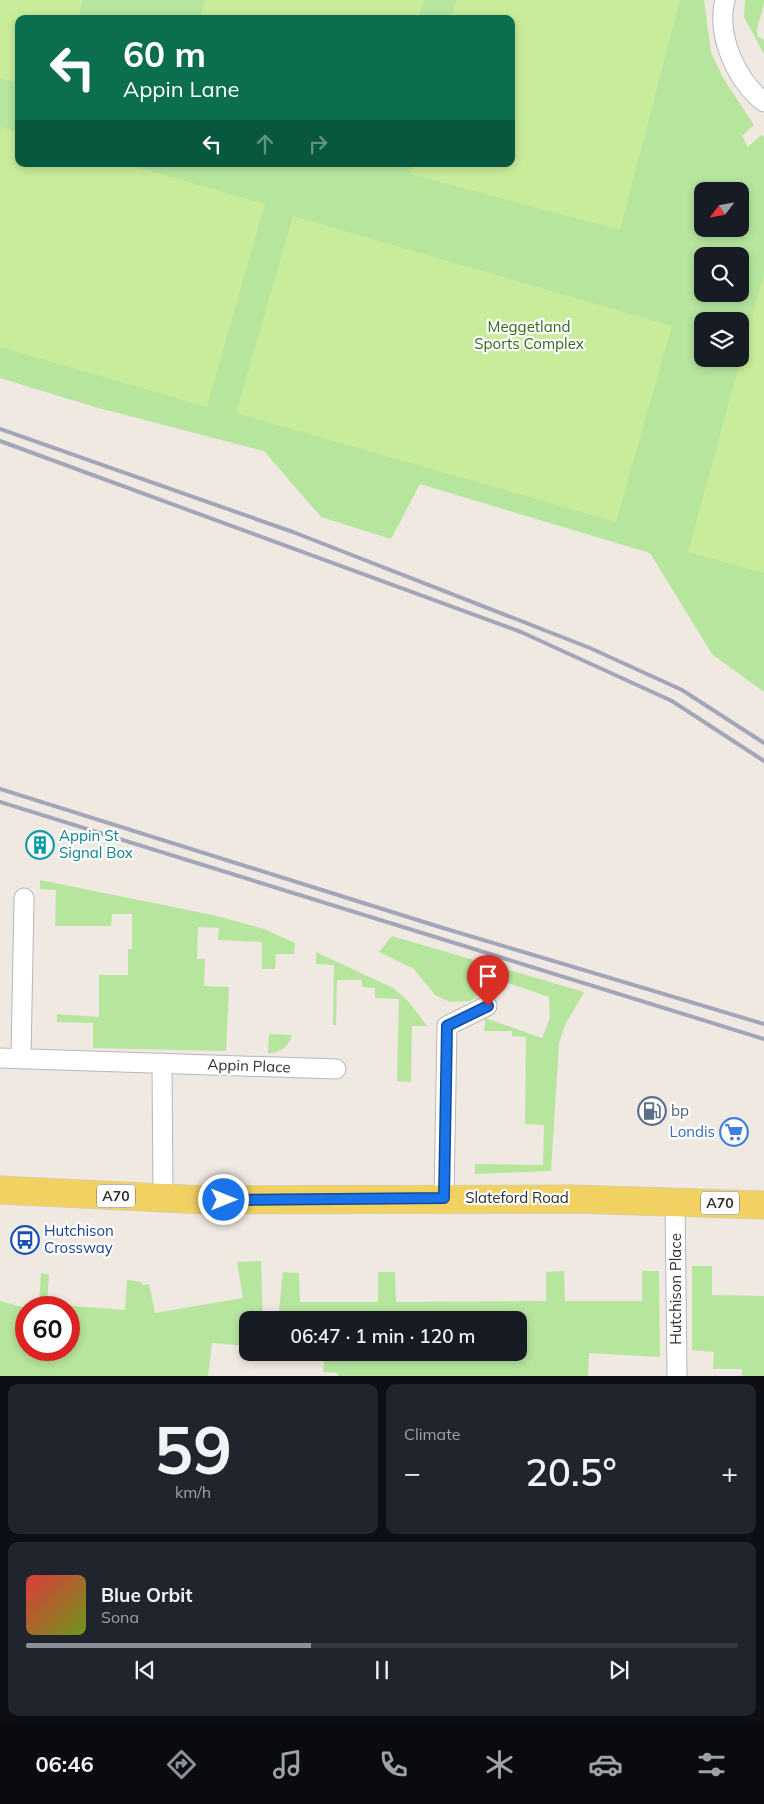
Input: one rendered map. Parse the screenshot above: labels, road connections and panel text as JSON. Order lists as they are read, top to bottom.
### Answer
{
  "streets": {
    "main road": ["A70", "Slateford Road"],
    "street": ["Appin Place", "Hutchison Place"]
  },
  "crossings": [
    ["Slateford Road", "Hutchison Place"]
  ],
  "parks": ["Meggetland Sports Complex"],
  "places": {
    "building": ["Appin St Signal Box"],
    "fuel station": ["bp"],
    "supermarket": ["Londis"],
    "bus stop": ["Hutchison Crossway"]
  },
  "north": "bottom left",
  "page": {
    "turn": ["60 m", "Appin Lane"],
    "limit": "60",
    "trip": "06:47 · 1 min · 120 m",
    "tile": [
      ["59", "km/h"],
      "Climate"
    ],
    "heat": ["−", "20.5°", "+"],
    "song": ["Blue Orbit", "Sona"],
    "tabs": "06:46"
  }
}
